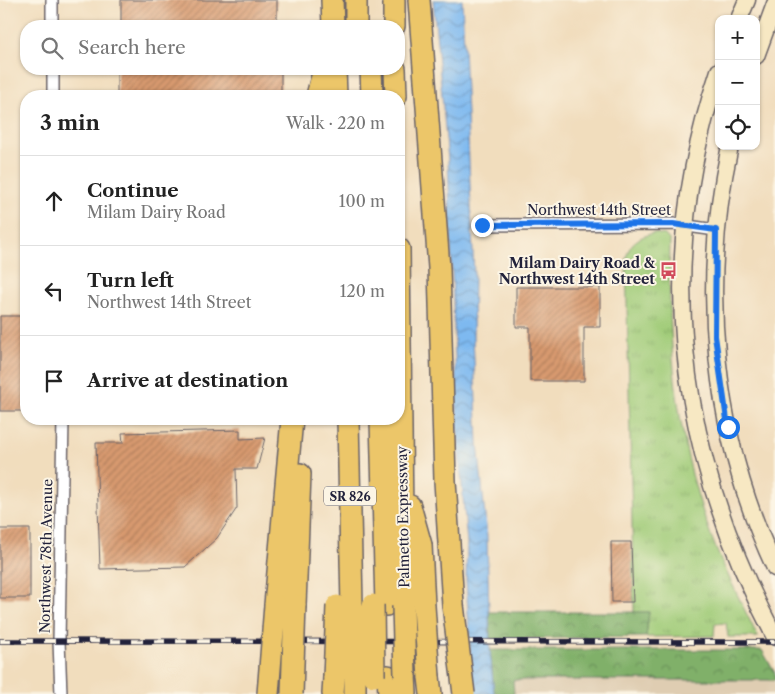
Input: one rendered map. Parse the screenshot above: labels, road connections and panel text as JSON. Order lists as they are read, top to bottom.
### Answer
{
  "streets": {
    "highway": ["SR 826", "Palmetto Expressway"],
    "street": ["Northwest 14th Street", "Northwest 78th Avenue"]
  },
  "crossings": [
    ["SR 826", "Palmetto Expressway"]
  ],
  "places": {
    "bus stop": ["Milam Dairy Road & Northwest 14th Street"]
  },
  "page": {
    "map_buttons": ["+", "−"],
    "search": "Search here",
    "heading": ["3 min", "Walk · 220 m"],
    "list": [
      ["Continue", "Milam Dairy Road", "100 m"],
      ["Turn left", "Northwest 14th Street", "120 m"],
      "Arrive at destination"
    ]
  }
}
